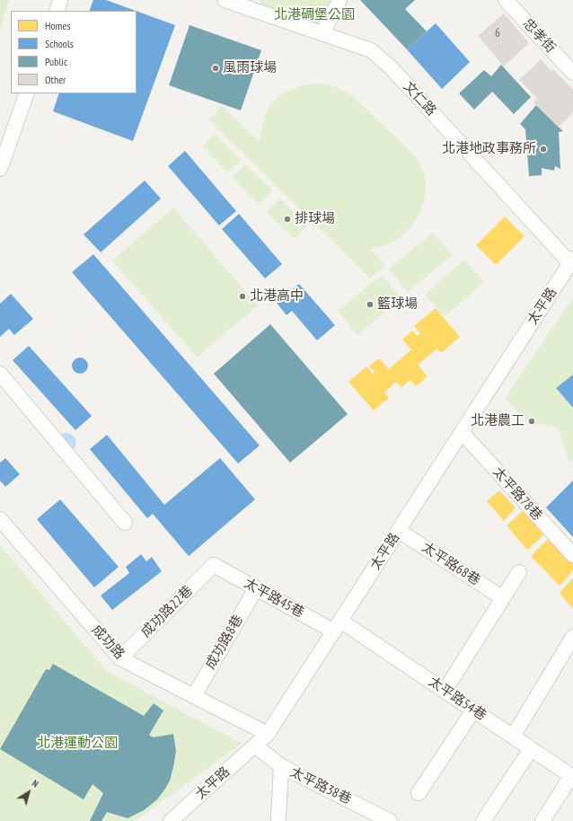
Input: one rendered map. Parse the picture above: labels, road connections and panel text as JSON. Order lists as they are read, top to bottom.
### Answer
{
  "streets": {
    "street": [
      "忠孝街",
      "文仁路",
      "太平路",
      "太平路78巷",
      "太平路68巷",
      "太平路45巷",
      "成功路22巷",
      "成功路",
      "成功路8巷",
      "太平路54巷",
      "太平路38巷"
    ]
  },
  "crossings": [
    ["文仁路", "太平路"],
    ["太平路", "太平路78巷"],
    ["太平路", "太平路68巷"],
    ["太平路", "太平路45巷"],
    ["太平路", "成功路"],
    ["太平路", "太平路54巷"],
    ["太平路", "太平路38巷"],
    ["太平路45巷", "成功路22巷"],
    ["太平路45巷", "成功路8巷"],
    ["太平路45巷", "太平路54巷"],
    ["成功路22巷", "成功路"],
    ["成功路", "成功路8巷"]
  ],
  "parks": ["北港碉堡公園", "北港運動公園"],
  "places": [
    "風雨球場",
    "北港地政事務所",
    "排球場",
    "北港高中",
    "籃球場",
    "北港農工"
  ],
  "house_numbers": ["6"],
  "legend": [
    "Homes",
    "Schools",
    "Public",
    "Other"
  ],
  "north": "top right"
}
